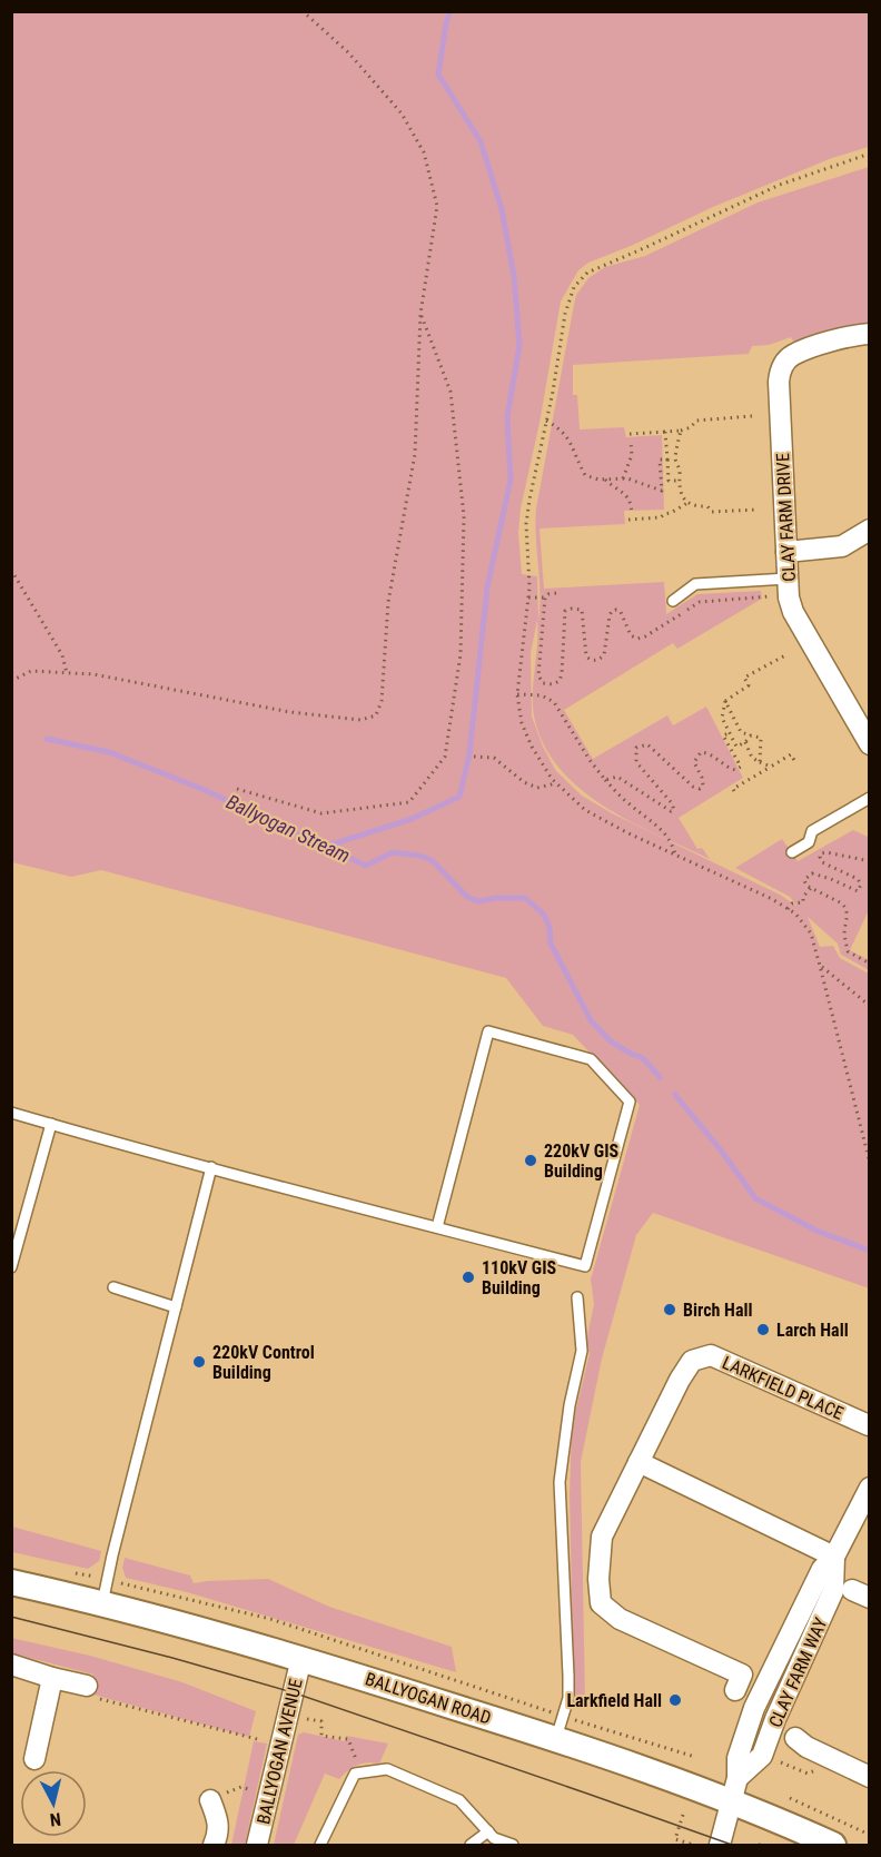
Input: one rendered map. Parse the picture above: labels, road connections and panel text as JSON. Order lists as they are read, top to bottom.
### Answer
{
  "streets": {
    "street": [
      "CLAY FARM DRIVE",
      "LARKFIELD PLACE",
      "CLAY FARM WAY",
      "BALLYOGAN ROAD",
      "BALLYOGAN AVENUE"
    ]
  },
  "crossings": [
    ["CLAY FARM WAY", "BALLYOGAN ROAD"],
    ["BALLYOGAN ROAD", "BALLYOGAN AVENUE"]
  ],
  "water": ["Ballyogan Stream"],
  "places": [
    "220kV GIS Building",
    "110kV GIS Building",
    "Birch Hall",
    "Larch Hall",
    "220kV Control Building",
    "Larkfield Hall"
  ],
  "north": "bottom"
}
